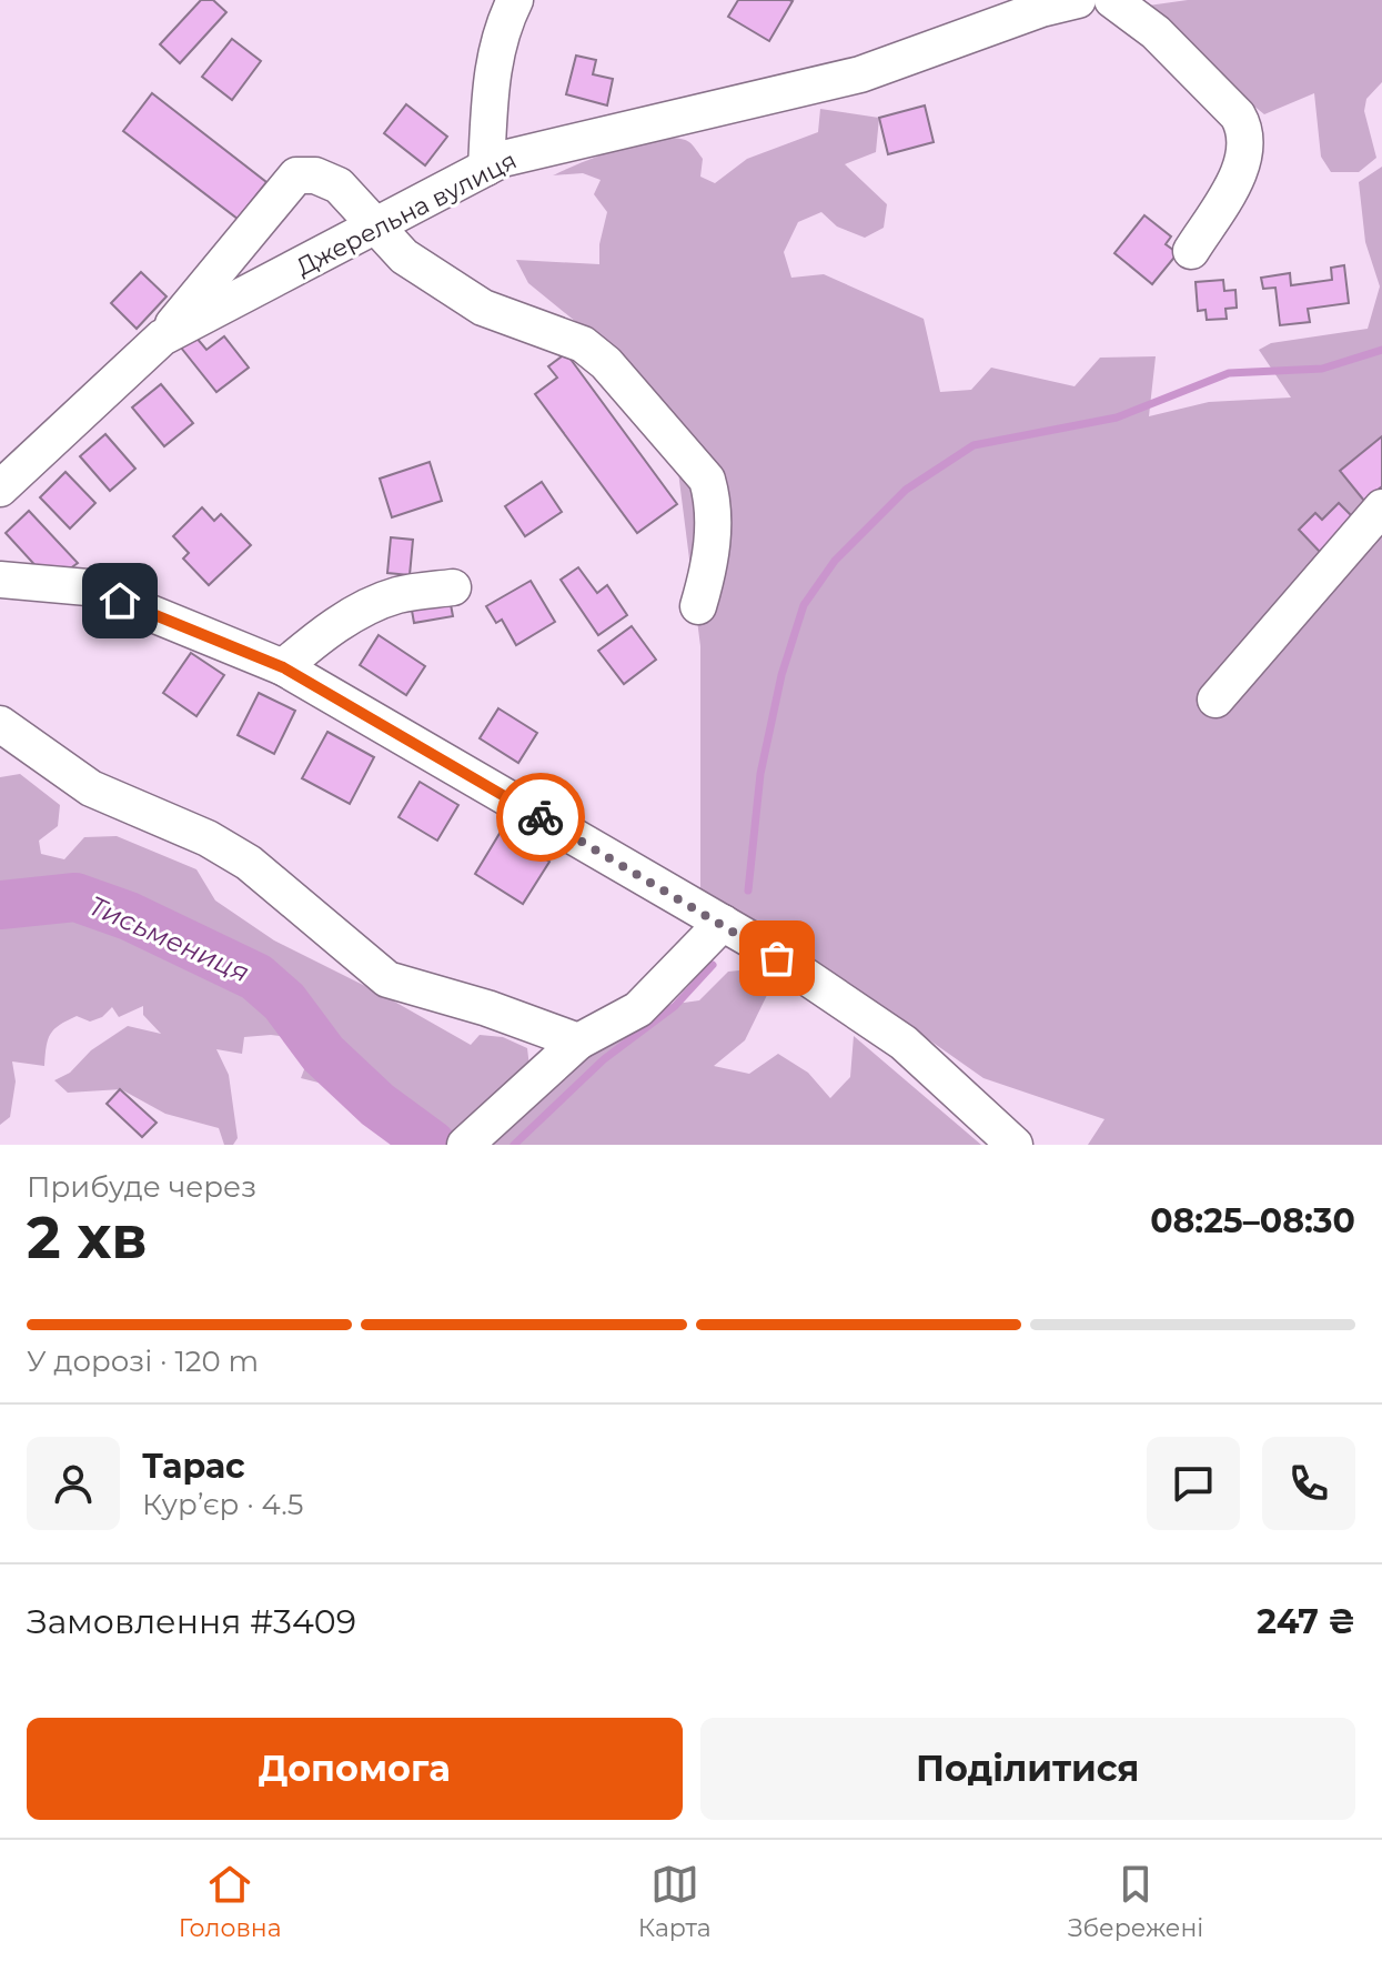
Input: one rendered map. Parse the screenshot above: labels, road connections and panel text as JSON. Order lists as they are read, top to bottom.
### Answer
{
  "streets": {
    "street": ["Джерельна вулиця"]
  },
  "water": ["Тисьмениця"],
  "page": {
    "heading": ["2 хв", "Прибуде через", "08:25–08:30"],
    "panel": [
      "Тарас",
      "Кур’єр · 4.5",
      "Замовлення #3409",
      "247 ₴"
    ],
    "bar": "У дорозі · 120 m",
    "buttons": ["Допомога", "Поділитися"],
    "tabs": ["Головна", "Карта", "Збережені"]
  }
}
